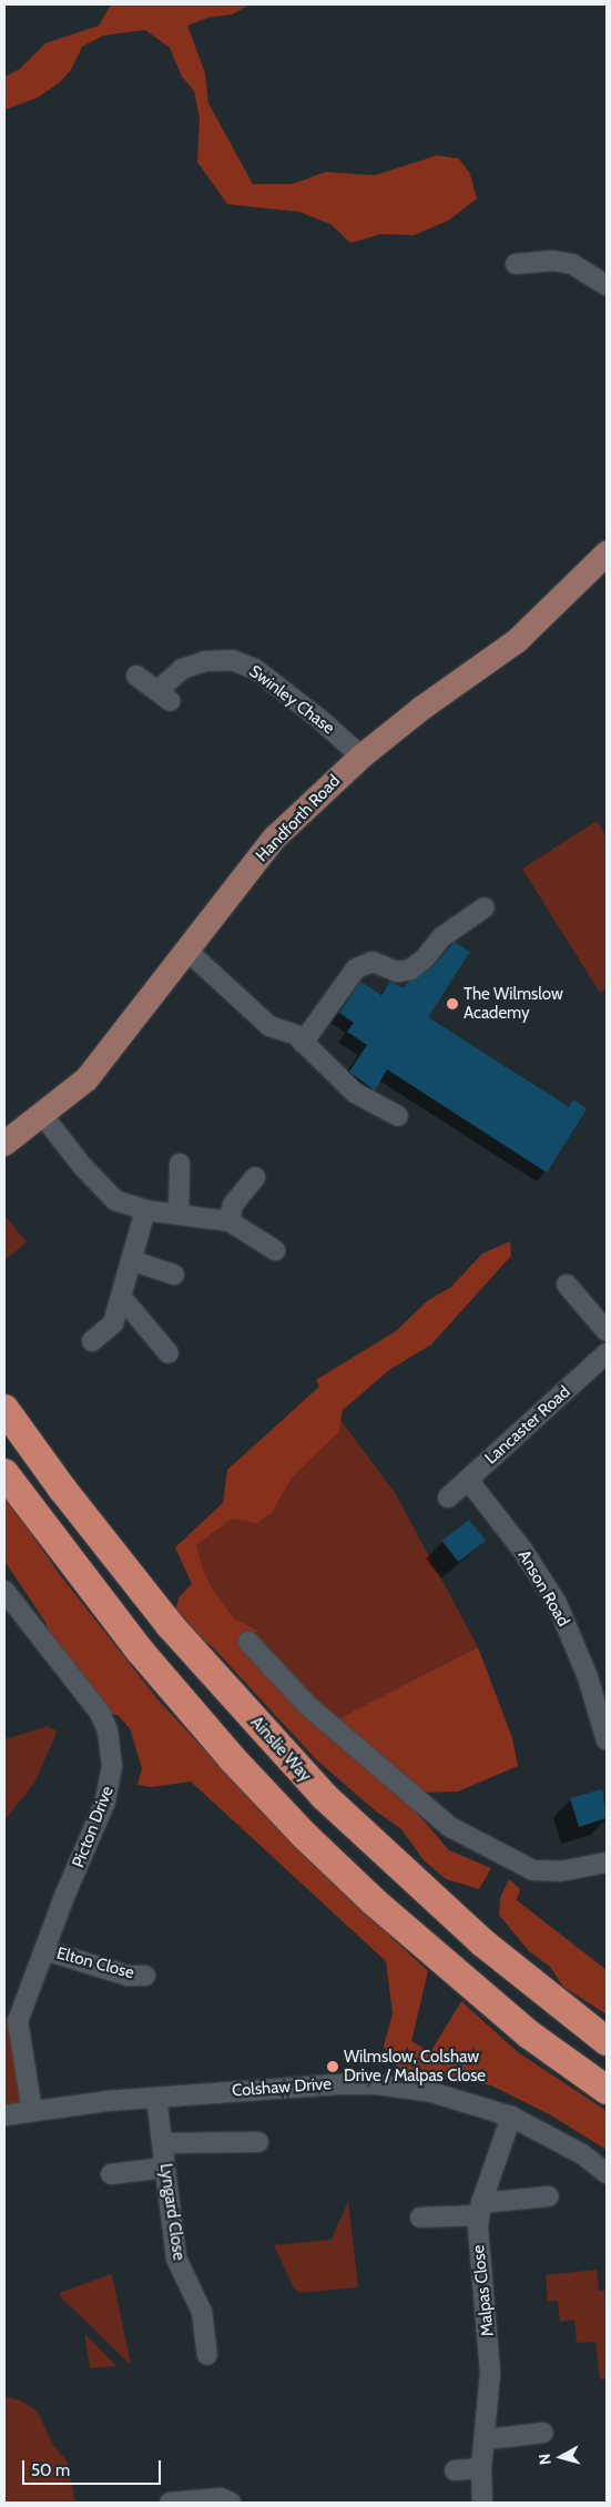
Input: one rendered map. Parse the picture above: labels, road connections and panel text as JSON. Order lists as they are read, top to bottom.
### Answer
{
  "streets": {
    "highway": ["Ainslie Way"],
    "main road": ["Handforth Road"],
    "street": [
      "Swinley Chase",
      "Lancaster Road",
      "Anson Road",
      "Picton Drive",
      "Elton Close",
      "Colshaw Drive",
      "Lyngard Close",
      "Malpas Close"
    ]
  },
  "crossings": [
    ["Swinley Chase", "Handforth Road"],
    ["Lancaster Road", "Anson Road"],
    ["Picton Drive", "Elton Close"],
    ["Picton Drive", "Colshaw Drive"],
    ["Colshaw Drive", "Lyngard Close"],
    ["Colshaw Drive", "Malpas Close"]
  ],
  "places": ["The Wilmslow Academy", "Wilmslow, Colshaw Drive / Malpas Close"],
  "scale_bar": "50 m",
  "north": "left"
}
